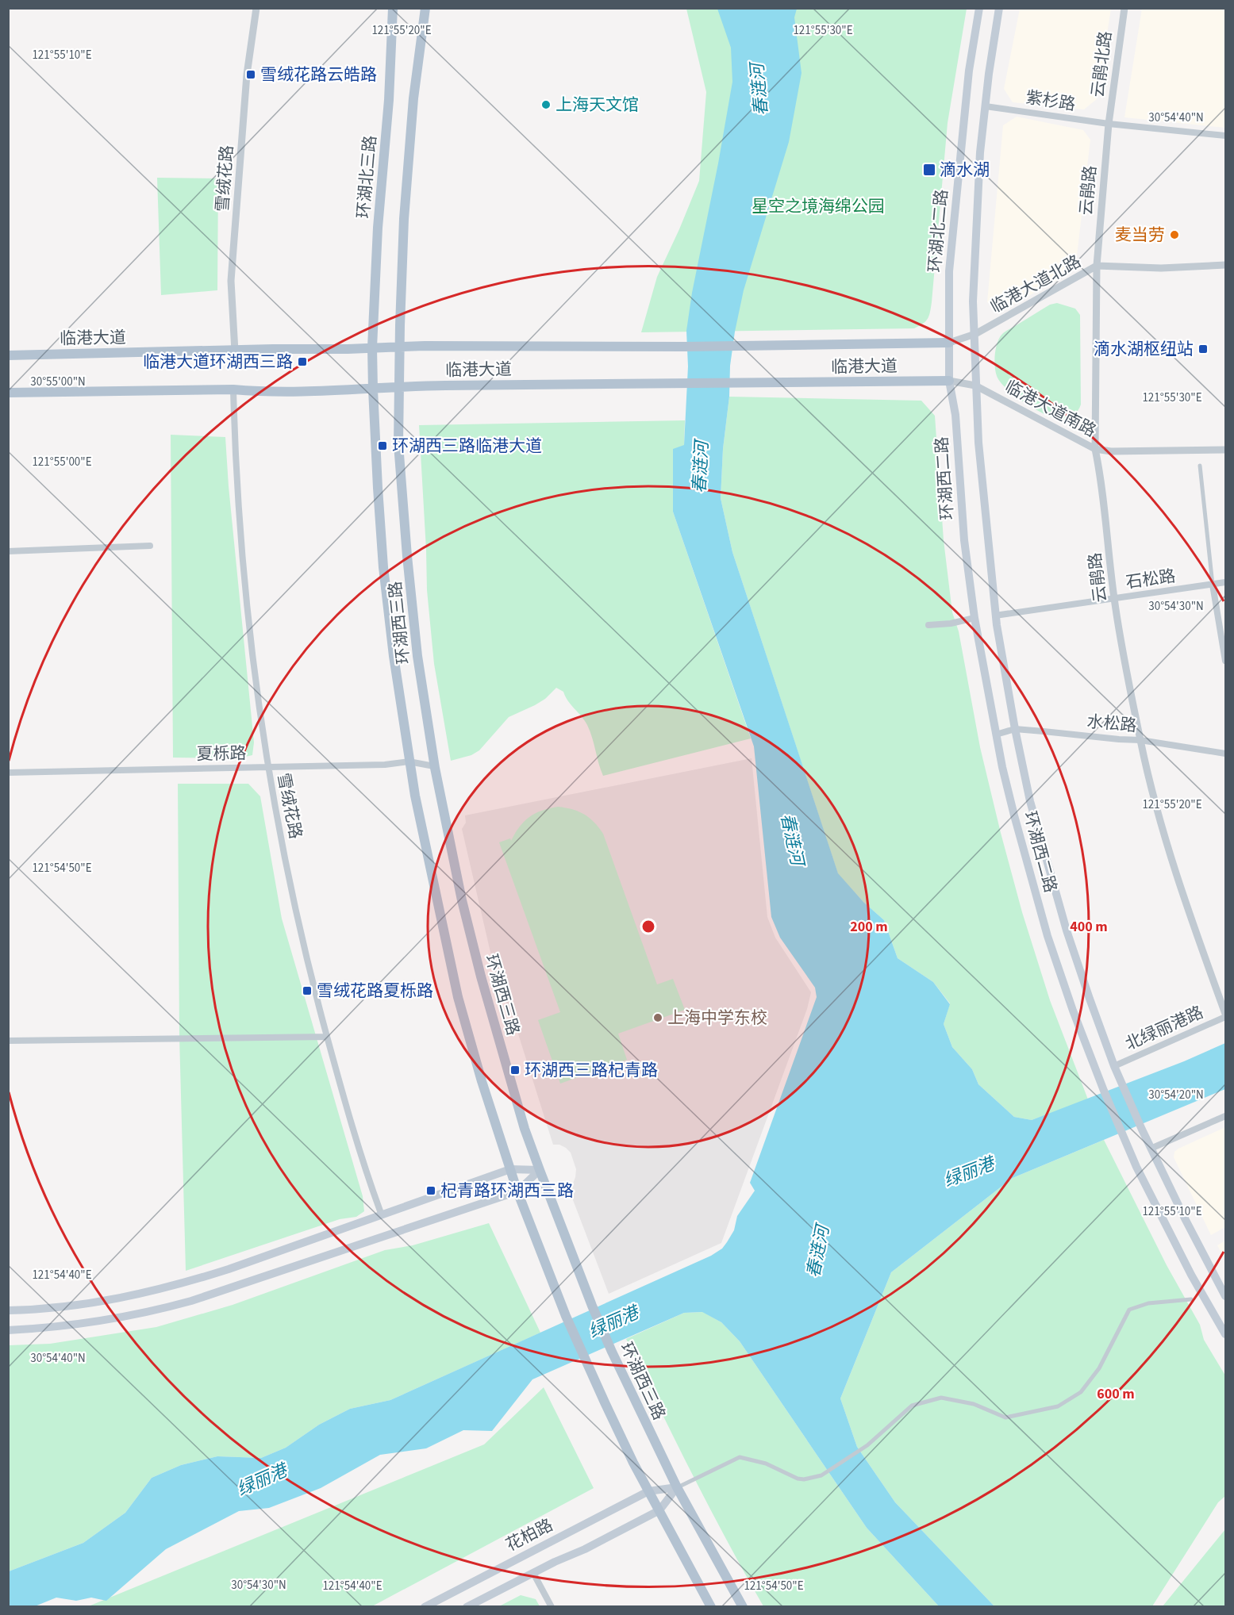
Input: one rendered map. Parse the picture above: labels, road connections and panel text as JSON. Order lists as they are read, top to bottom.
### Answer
{
  "streets": {
    "main road": [
      "环湖北三路",
      "环湖北二路",
      "临港大道",
      "环湖西二路",
      "环湖西三路",
      "花柏路"
    ],
    "street": [
      "云鹃北路",
      "紫杉路",
      "雪绒花路",
      "云鹃路",
      "临港大道北路",
      "临港大道南路",
      "石松路",
      "水松路",
      "夏栎路",
      "北绿丽港路"
    ]
  },
  "crossings": [
    ["云鹃北路", "紫杉路"],
    ["云鹃北路", "云鹃路"],
    ["紫杉路", "云鹃路"],
    ["环湖北三路", "临港大道"],
    ["环湖北三路", "环湖西三路"],
    ["雪绒花路", "临港大道"],
    ["雪绒花路", "夏栎路"],
    ["云鹃路", "临港大道北路"],
    ["云鹃路", "临港大道南路"],
    ["云鹃路", "石松路"],
    ["云鹃路", "水松路"],
    ["云鹃路", "北绿丽港路"],
    ["环湖北二路", "临港大道北路"],
    ["环湖北二路", "临港大道"],
    ["环湖北二路", "环湖西二路"],
    ["临港大道北路", "临港大道"],
    ["临港大道北路", "环湖西二路"],
    ["临港大道", "临港大道南路"],
    ["临港大道", "环湖西二路"],
    ["临港大道", "环湖西三路"],
    ["临港大道南路", "环湖西二路"],
    ["环湖西二路", "石松路"],
    ["环湖西二路", "水松路"],
    ["环湖西二路", "北绿丽港路"],
    ["环湖西三路", "夏栎路"],
    ["环湖西三路", "花柏路"]
  ],
  "water": ["春涟河", "绿丽港"],
  "parks": ["星空之境海绵公园"],
  "places": {
    "transit": [
      "雪绒花路云皓路",
      "滴水湖",
      "滴水湖枢纽站",
      "临港大道环湖西三路",
      "环湖西三路临港大道",
      "雪绒花路夏栎路",
      "环湖西三路杞青路",
      "杞青路环湖西三路"
    ],
    "other": ["上海天文馆", "麦当劳", "上海中学东校"]
  },
  "coordinates": [
    "121°55'20\"E",
    "121°55'30\"E",
    "121°55'10\"E",
    "30°54'40\"N",
    "30°55'00\"N",
    "121°55'00\"E",
    "30°54'30\"N",
    "121°54'50\"E",
    "30°54'20\"N",
    "121°54'40\"E"
  ],
  "rings": ["200 m", "400 m", "600 m"]
}
